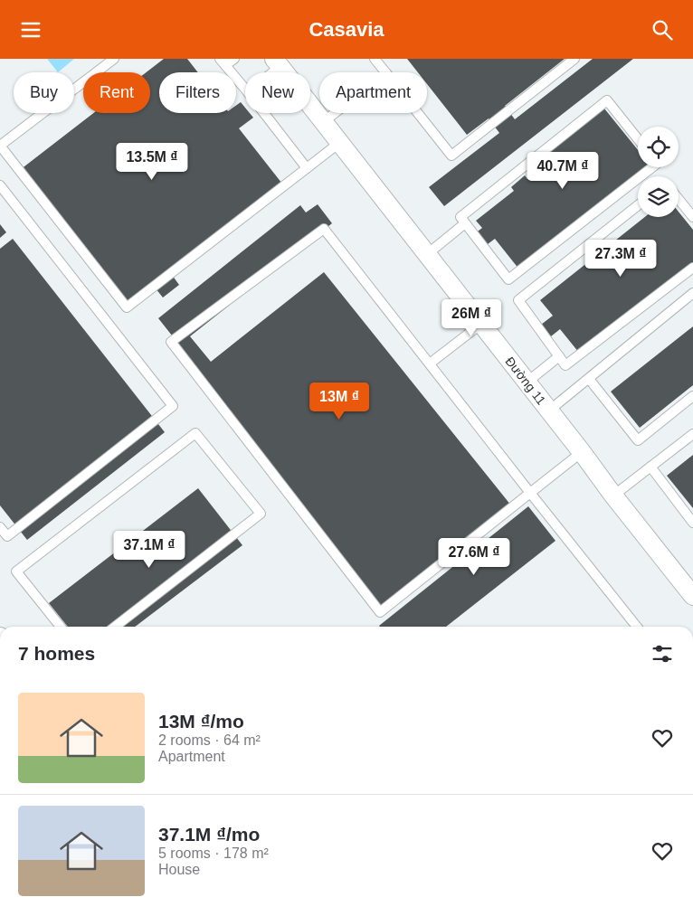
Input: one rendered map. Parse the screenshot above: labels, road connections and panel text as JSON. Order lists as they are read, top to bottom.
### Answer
{
  "streets": {
    "street": ["Đường 11"]
  },
  "page": {
    "header": "Casavia",
    "chip": [
      "Buy",
      "Rent",
      "Filters",
      "New",
      "Apartment"
    ],
    "price": [
      "13.5M ₫",
      "40.7M ₫",
      "27.3M ₫",
      "26M ₫",
      "13M ₫",
      "37.1M ₫",
      "27.6M ₫"
    ],
    "heading": "7 homes",
    "list": [
      {
        "name": "13M ₫/mo",
        "note": "2 rooms · 64 m² · Apartment"
      },
      {
        "name": "37.1M ₫/mo",
        "note": "5 rooms · 178 m² · House"
      }
    ]
  }
}
